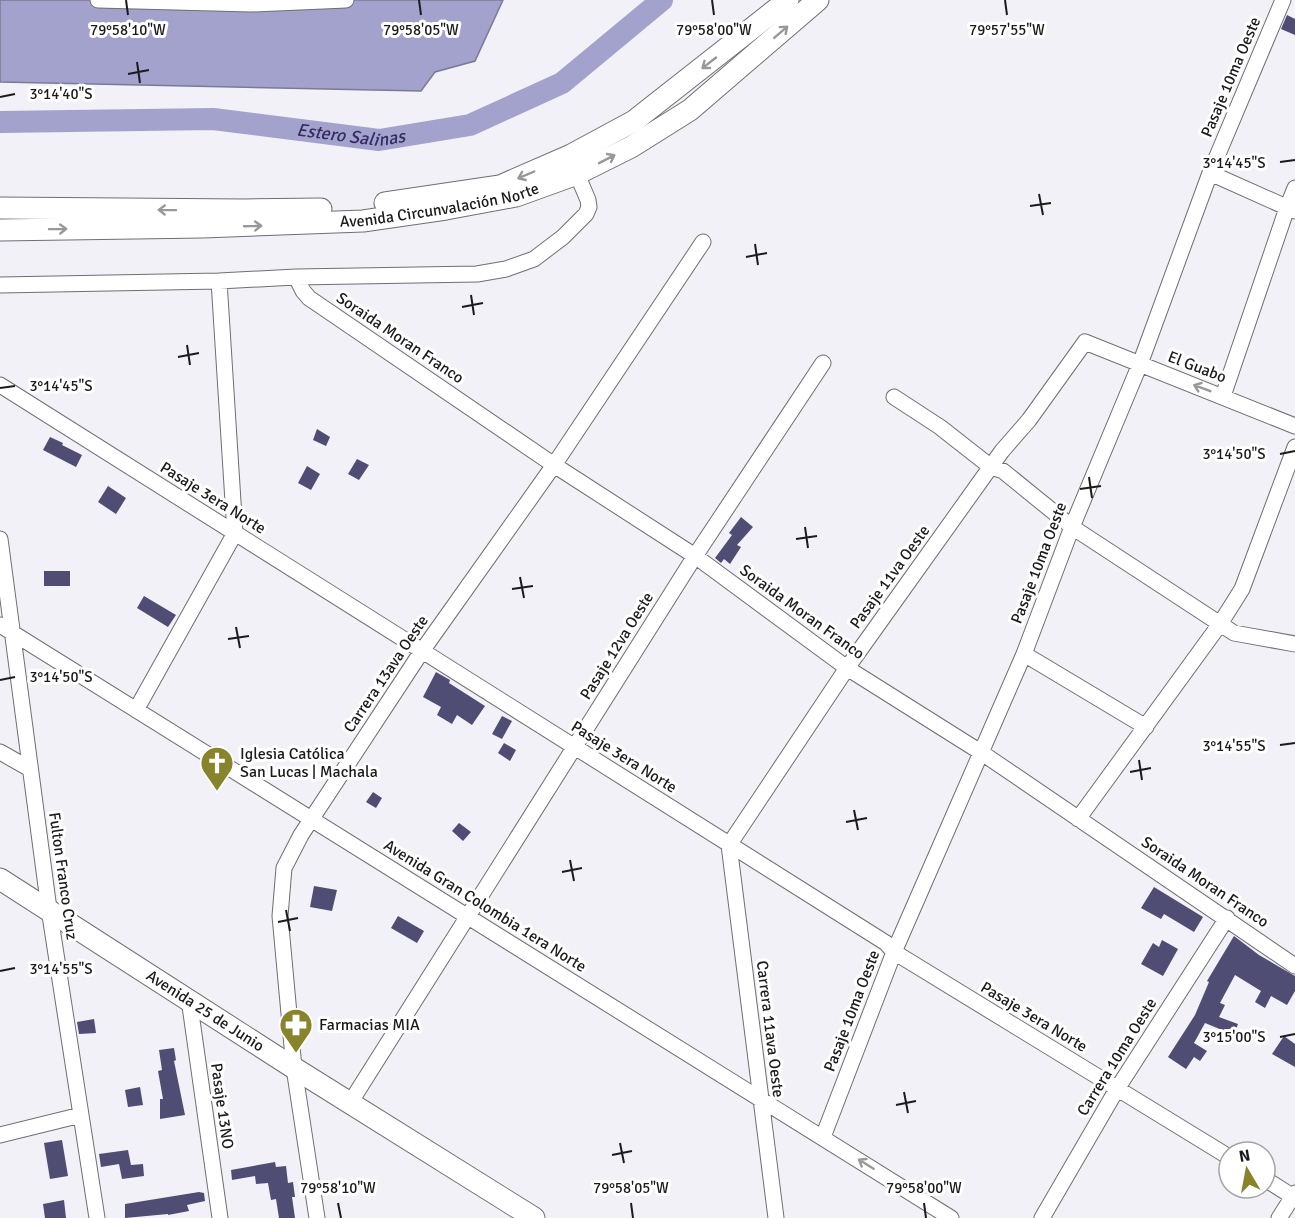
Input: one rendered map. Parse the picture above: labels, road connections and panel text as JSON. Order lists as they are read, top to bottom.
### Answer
{
  "streets": {
    "main road": ["Avenida Circunvalación Norte", "Avenida 25 de Junio"],
    "street": [
      "Pasaje 10ma Oeste",
      "Soraida Moran Franco",
      "El Guabo",
      "Pasaje 3era Norte",
      "Pasaje 11va Oeste",
      "Pasaje 12va Oeste",
      "Carrera 13ava Oeste",
      "Fulton Franco Cruz",
      "Avenida Gran Colombia 1era Norte",
      "Carrera 11ava Oeste",
      "Carrera 10ma Oeste",
      "Pasaje 13NO"
    ]
  },
  "crossings": [
    ["Pasaje 10ma Oeste", "Soraida Moran Franco"],
    ["Pasaje 10ma Oeste", "El Guabo"],
    ["Pasaje 10ma Oeste", "Pasaje 3era Norte"],
    ["Pasaje 10ma Oeste", "Avenida Gran Colombia 1era Norte"],
    ["Soraida Moran Franco", "Pasaje 11va Oeste"],
    ["Soraida Moran Franco", "Pasaje 12va Oeste"],
    ["Soraida Moran Franco", "Carrera 13ava Oeste"],
    ["Soraida Moran Franco", "Carrera 10ma Oeste"],
    ["El Guabo", "Pasaje 11va Oeste"],
    ["Pasaje 3era Norte", "Pasaje 11va Oeste"],
    ["Pasaje 3era Norte", "Pasaje 12va Oeste"],
    ["Pasaje 3era Norte", "Carrera 13ava Oeste"],
    ["Pasaje 3era Norte", "Carrera 11ava Oeste"],
    ["Pasaje 3era Norte", "Carrera 10ma Oeste"],
    ["Pasaje 11va Oeste", "Carrera 11ava Oeste"],
    ["Pasaje 12va Oeste", "Avenida Gran Colombia 1era Norte"],
    ["Pasaje 12va Oeste", "Avenida 25 de Junio"],
    ["Carrera 13ava Oeste", "Avenida Gran Colombia 1era Norte"],
    ["Carrera 13ava Oeste", "Avenida 25 de Junio"],
    ["Fulton Franco Cruz", "Avenida Gran Colombia 1era Norte"],
    ["Fulton Franco Cruz", "Avenida 25 de Junio"],
    ["Avenida Gran Colombia 1era Norte", "Carrera 11ava Oeste"],
    ["Avenida 25 de Junio", "Pasaje 13NO"]
  ],
  "one_way": ["El Guabo"],
  "water": ["Estero Salinas"],
  "places": {
    "church": ["Iglesia Católica San Lucas | Machala"],
    "pharmacy": ["Farmacias MIA"]
  },
  "north": "top",
  "coordinates": [
    "79°58'10\"W",
    "79°58'05\"W",
    "79°58'00\"W",
    "79°57'55\"W",
    "3°14'40\"S",
    "3°14'45\"S",
    "3°14'50\"S",
    "3°14'55\"S",
    "3°15'00\"S"
  ]
}
